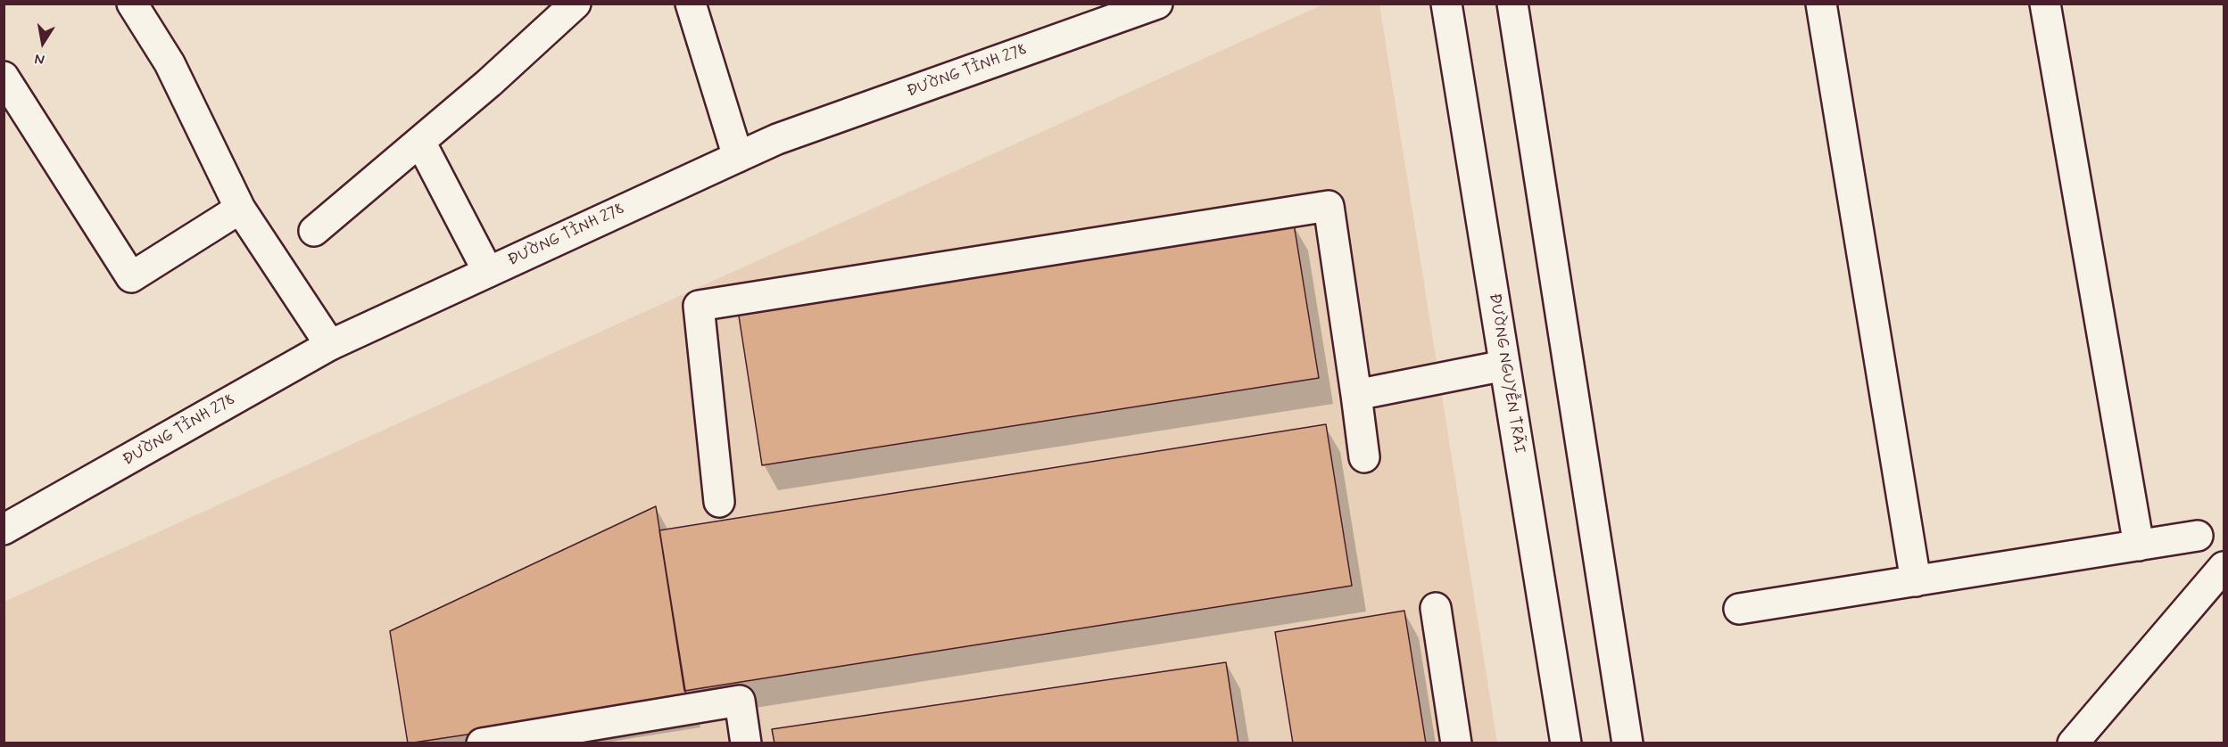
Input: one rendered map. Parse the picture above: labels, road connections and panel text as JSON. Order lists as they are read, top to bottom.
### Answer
{
  "streets": {
    "main road": ["ĐƯỜNG TỈNH 278", "ĐƯỜNG NGUYỄN TRÃI"]
  },
  "north": "bottom"
}
